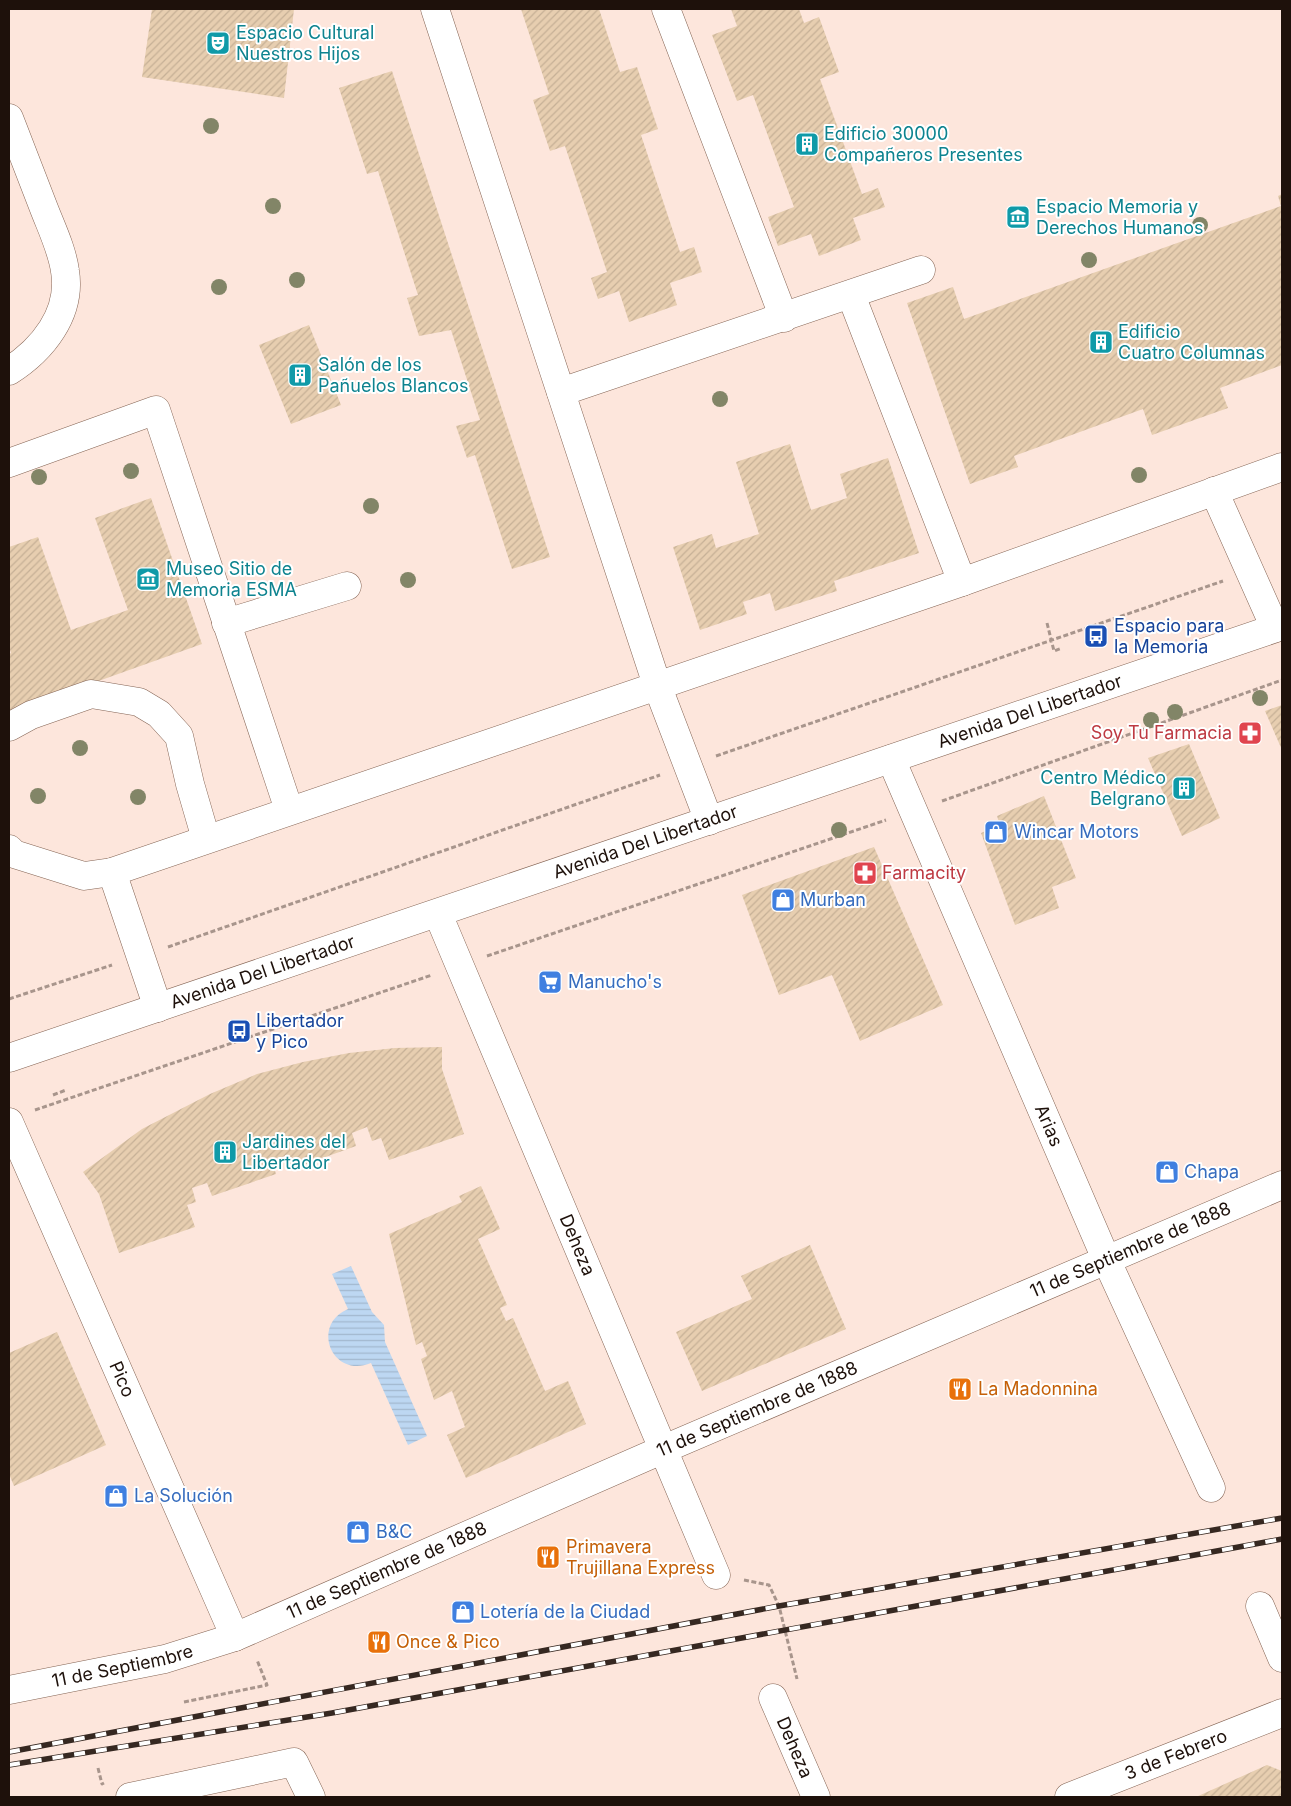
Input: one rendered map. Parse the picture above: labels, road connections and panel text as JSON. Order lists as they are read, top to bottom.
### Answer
{
  "streets": {
    "street": [
      "Avenida Del Libertador",
      "Arias",
      "Deheza",
      "11 de Septiembre de 1888",
      "Pico",
      "11 de Septiembre",
      "3 de Febrero"
    ]
  },
  "crossings": [
    ["Avenida Del Libertador", "Arias"],
    ["Avenida Del Libertador", "Deheza"],
    ["Arias", "11 de Septiembre de 1888"],
    ["Deheza", "11 de Septiembre de 1888"],
    ["11 de Septiembre de 1888", "Pico"],
    ["11 de Septiembre de 1888", "11 de Septiembre"],
    ["Pico", "11 de Septiembre"]
  ],
  "places": {
    "theatre": ["Espacio Cultural Nuestros Hijos"],
    "building": [
      "Edificio 30000 Compañeros Presentes",
      "Edificio Cuatro Columnas",
      "Salón de los Pañuelos Blancos",
      "Centro Médico Belgrano",
      "Jardines del Libertador"
    ],
    "museum": ["Espacio Memoria y Derechos Humanos", "Museo Sitio de Memoria ESMA"],
    "bus stop": ["Espacio para la Memoria", "Libertador y Pico"],
    "pharmacy": ["Soy Tu Farmacia", "Farmacity"],
    "shop": [
      "Wincar Motors",
      "Murban",
      "Chapa",
      "La Solución",
      "B&C",
      "Lotería de la Ciudad"
    ],
    "supermarket": ["Manucho's"],
    "restaurant": ["La Madonnina", "Primavera Trujillana Express", "Once & Pico"]
  }
}
